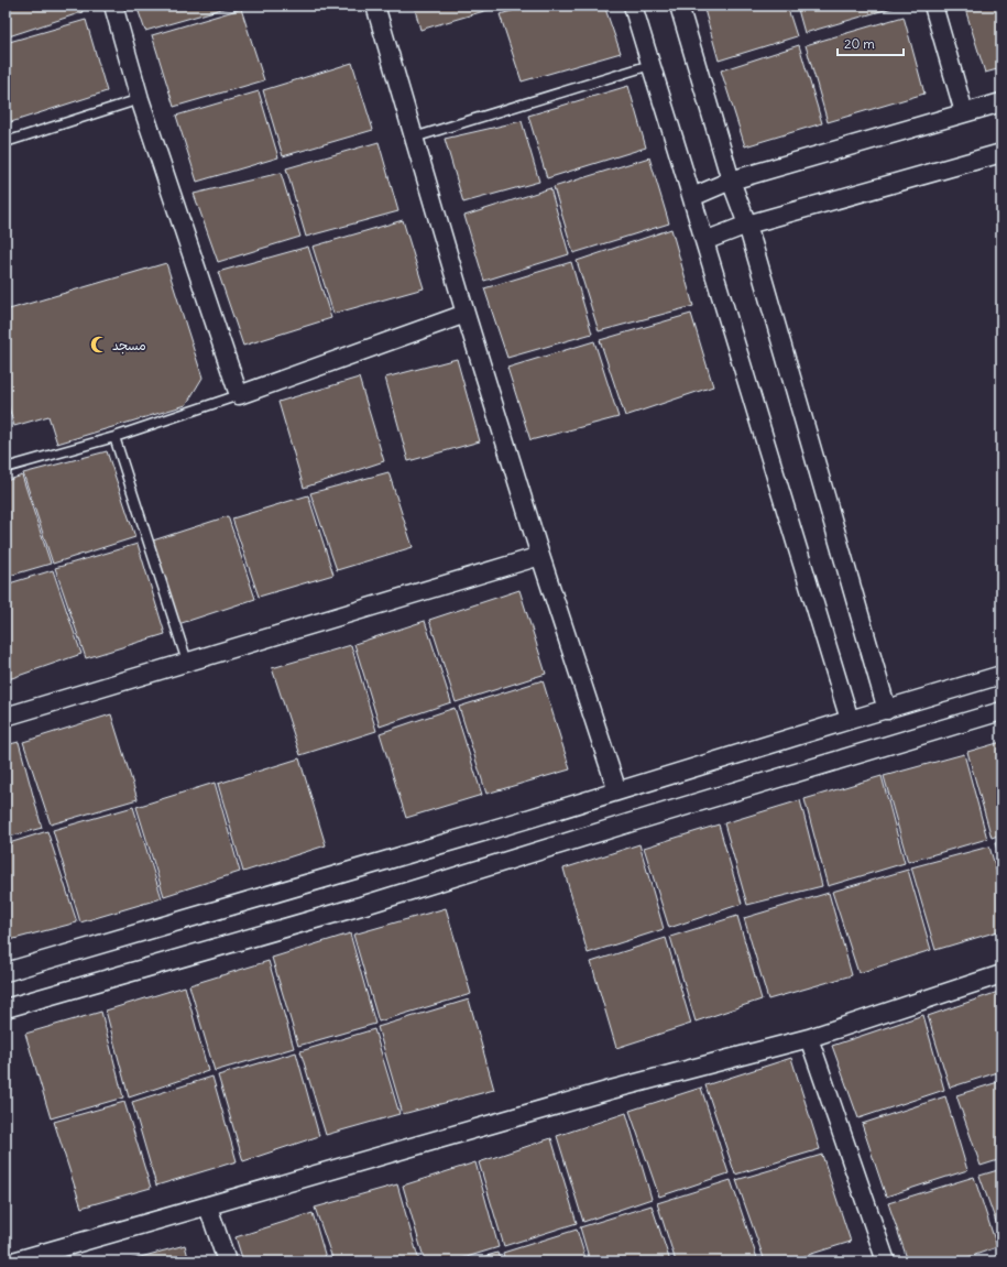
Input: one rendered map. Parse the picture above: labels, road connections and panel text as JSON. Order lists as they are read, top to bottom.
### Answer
{
  "places": {
    "mosque": ["مسجد"]
  },
  "scale_bar": "20 m"
}
